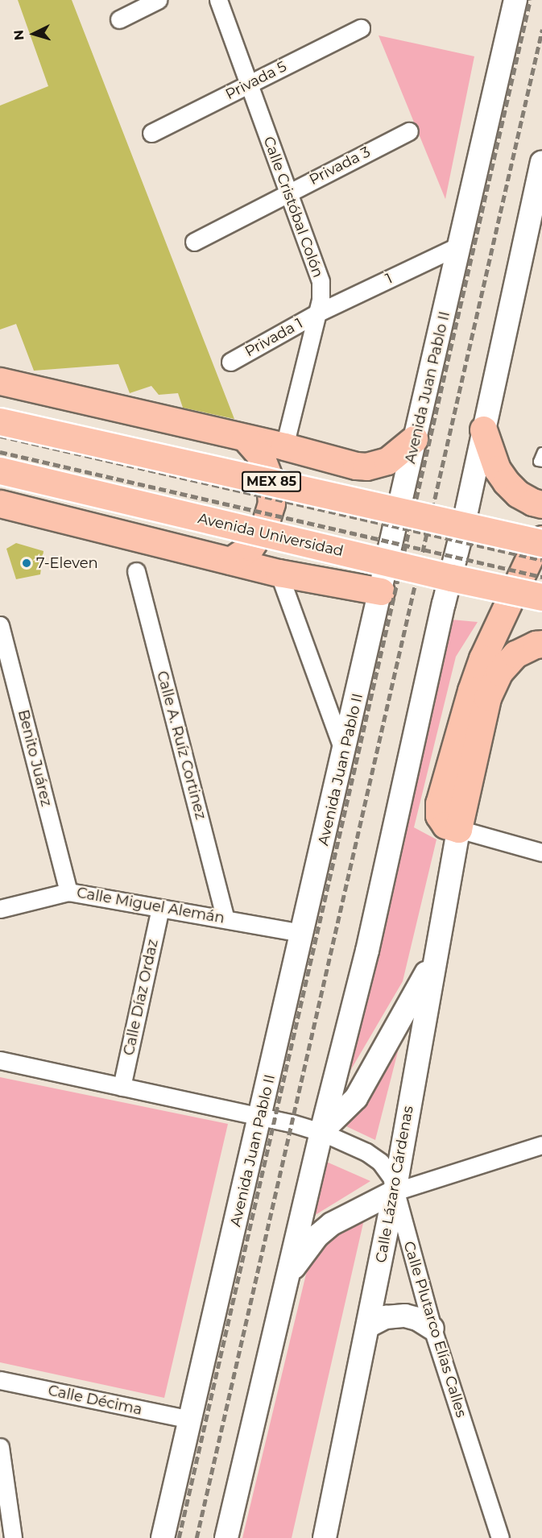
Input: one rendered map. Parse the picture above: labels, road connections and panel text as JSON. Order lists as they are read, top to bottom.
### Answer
{
  "streets": {
    "highway": ["MEX 85", "Avenida Universidad"],
    "street": [
      "Privada 5",
      "Privada 3",
      "Calle Cristóbal Colón",
      "1",
      "Privada 1",
      "Avenida Juan Pablo II",
      "Calle A. Ruíz Cortinez",
      "Benito Juárez",
      "Calle Miguel Alemán",
      "Calle Díaz Ordaz",
      "Calle Lázaro Cárdenas",
      "Calle Plutarco Elías Calles",
      "Calle Décima"
    ]
  },
  "crossings": [
    ["Privada 5", "Calle Cristóbal Colón"],
    ["Privada 3", "Calle Cristóbal Colón"],
    ["Calle Cristóbal Colón", "1"],
    ["Calle Cristóbal Colón", "Privada 1"],
    ["1", "Privada 1"],
    ["1", "Avenida Juan Pablo II"],
    ["Avenida Juan Pablo II", "Calle Miguel Alemán"],
    ["Avenida Juan Pablo II", "Calle Plutarco Elías Calles"],
    ["Avenida Juan Pablo II", "Calle Décima"],
    ["Calle A. Ruíz Cortinez", "Calle Miguel Alemán"],
    ["Benito Juárez", "Calle Miguel Alemán"],
    ["Calle Miguel Alemán", "Calle Díaz Ordaz"],
    ["Calle Díaz Ordaz", "Calle Plutarco Elías Calles"],
    ["Calle Lázaro Cárdenas", "Calle Plutarco Elías Calles"]
  ],
  "places": ["7-Eleven"],
  "north": "left"
}
